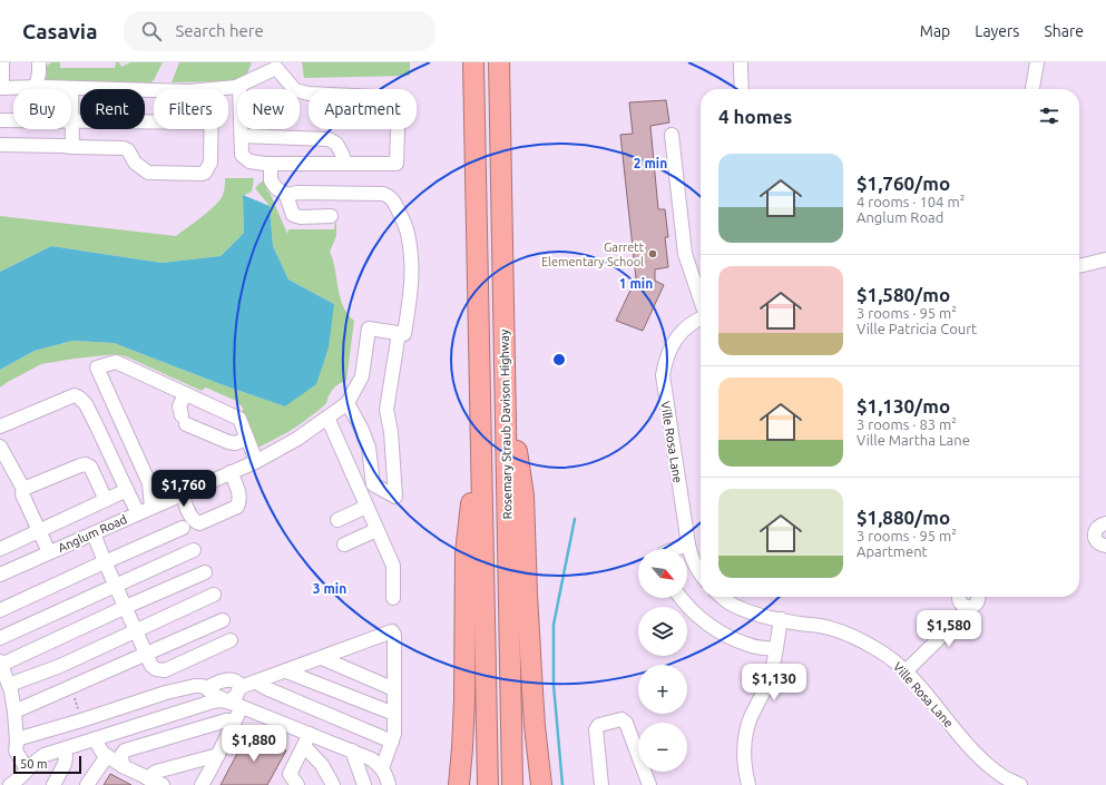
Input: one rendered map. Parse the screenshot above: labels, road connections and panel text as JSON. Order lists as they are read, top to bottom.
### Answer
{
  "streets": {
    "highway": ["Rosemary Straub Davison Highway"],
    "street": ["Ville Rosa Lane", "Anglum Road"]
  },
  "places": ["Garrett Elementary School"],
  "scale_bar": "50 m",
  "north": "bottom right",
  "page": {
    "header": "Casavia",
    "search": "Search here",
    "nav": ["Map", "Layers", "Share"],
    "chip": [
      "Buy",
      "Rent",
      "Filters",
      "New",
      "Apartment"
    ],
    "heading": "4 homes",
    "list": [
      {
        "name": "$1,760/mo",
        "note": "4 rooms · 104 m² · Anglum Road"
      },
      {
        "name": "$1,580/mo",
        "note": "3 rooms · 95 m² · Ville Patricia Court"
      },
      {
        "name": "$1,130/mo",
        "note": "3 rooms · 83 m² · Ville Martha Lane"
      },
      {
        "name": "$1,880/mo",
        "note": "3 rooms · 95 m² · Apartment"
      }
    ],
    "price": [
      "$1,760",
      "$1,580",
      "$1,130",
      "$1,880"
    ],
    "map_buttons": ["+", "−"],
    "scale": "50 m"
  },
  "rings": ["2 min", "1 min", "3 min"]
}
